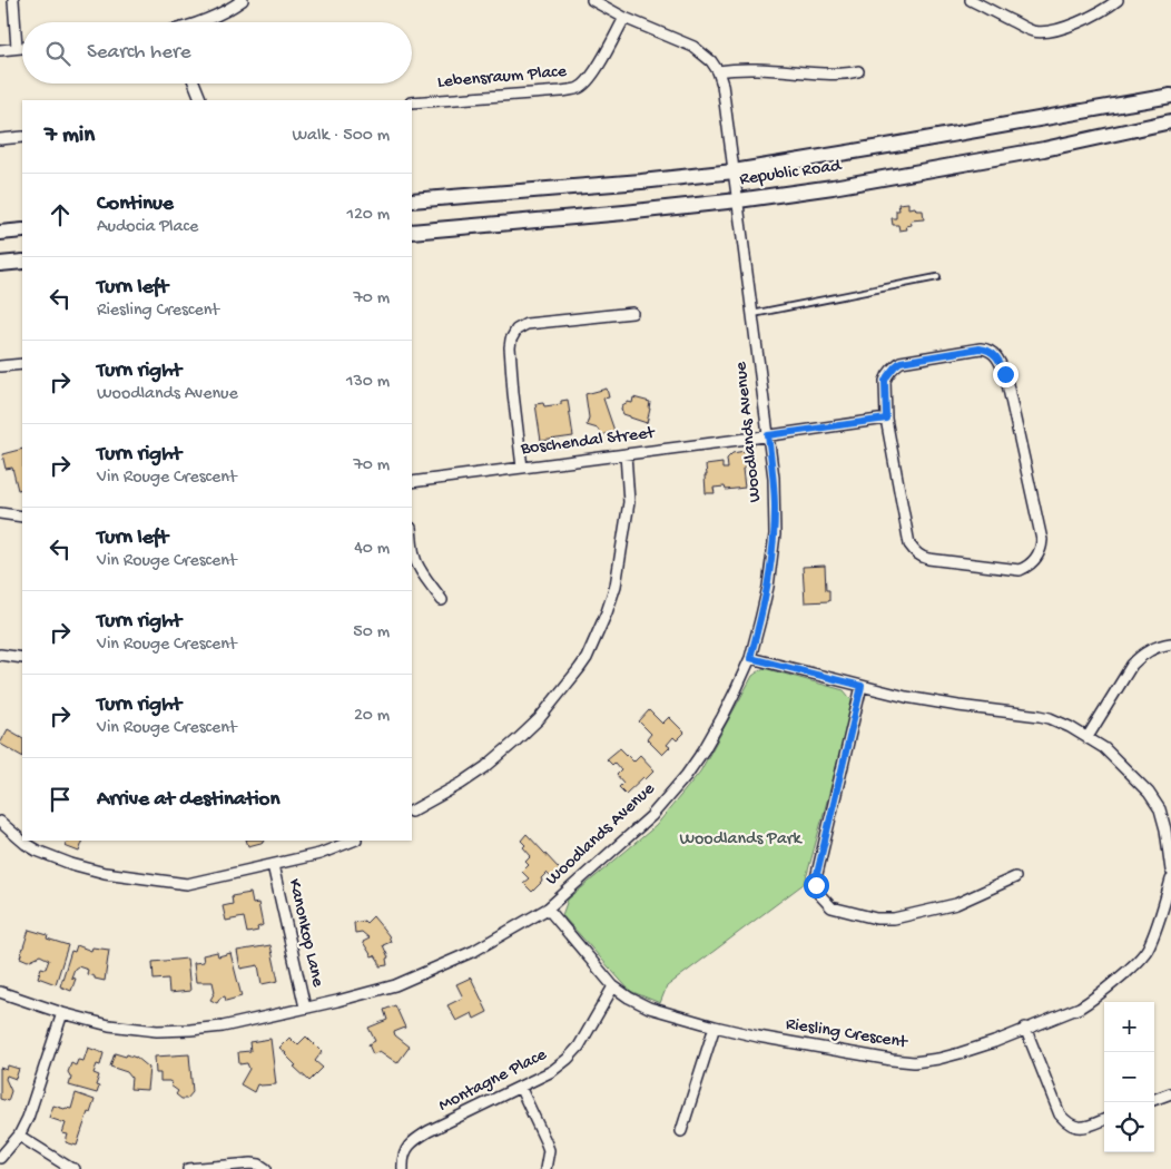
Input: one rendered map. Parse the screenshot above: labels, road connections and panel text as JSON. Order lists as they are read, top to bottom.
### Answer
{
  "streets": {
    "main road": ["Republic Road"],
    "street": [
      "Lebensraum Place",
      "Woodlands Avenue",
      "Boschendal Street",
      "Kanonkop Lane",
      "Riesling Crescent",
      "Montagne Place"
    ]
  },
  "crossings": [
    ["Republic Road", "Woodlands Avenue"],
    ["Woodlands Avenue", "Boschendal Street"],
    ["Woodlands Avenue", "Kanonkop Lane"],
    ["Woodlands Avenue", "Riesling Crescent"],
    ["Riesling Crescent", "Montagne Place"]
  ],
  "parks": ["Woodlands Park"],
  "page": {
    "search": "Search here",
    "heading": ["7 min", "Walk · 500 m"],
    "list": [
      ["Continue", "Audocia Place", "120 m"],
      ["Turn left", "Riesling Crescent", "70 m"],
      ["Turn right", "Woodlands Avenue", "130 m"],
      ["Turn right", "Vin Rouge Crescent", "70 m"],
      ["Turn left", "Vin Rouge Crescent", "40 m"],
      ["Turn right", "Vin Rouge Crescent", "50 m"],
      ["Turn right", "Vin Rouge Crescent", "20 m"],
      "Arrive at destination"
    ],
    "map_buttons": ["+", "−"]
  }
}
